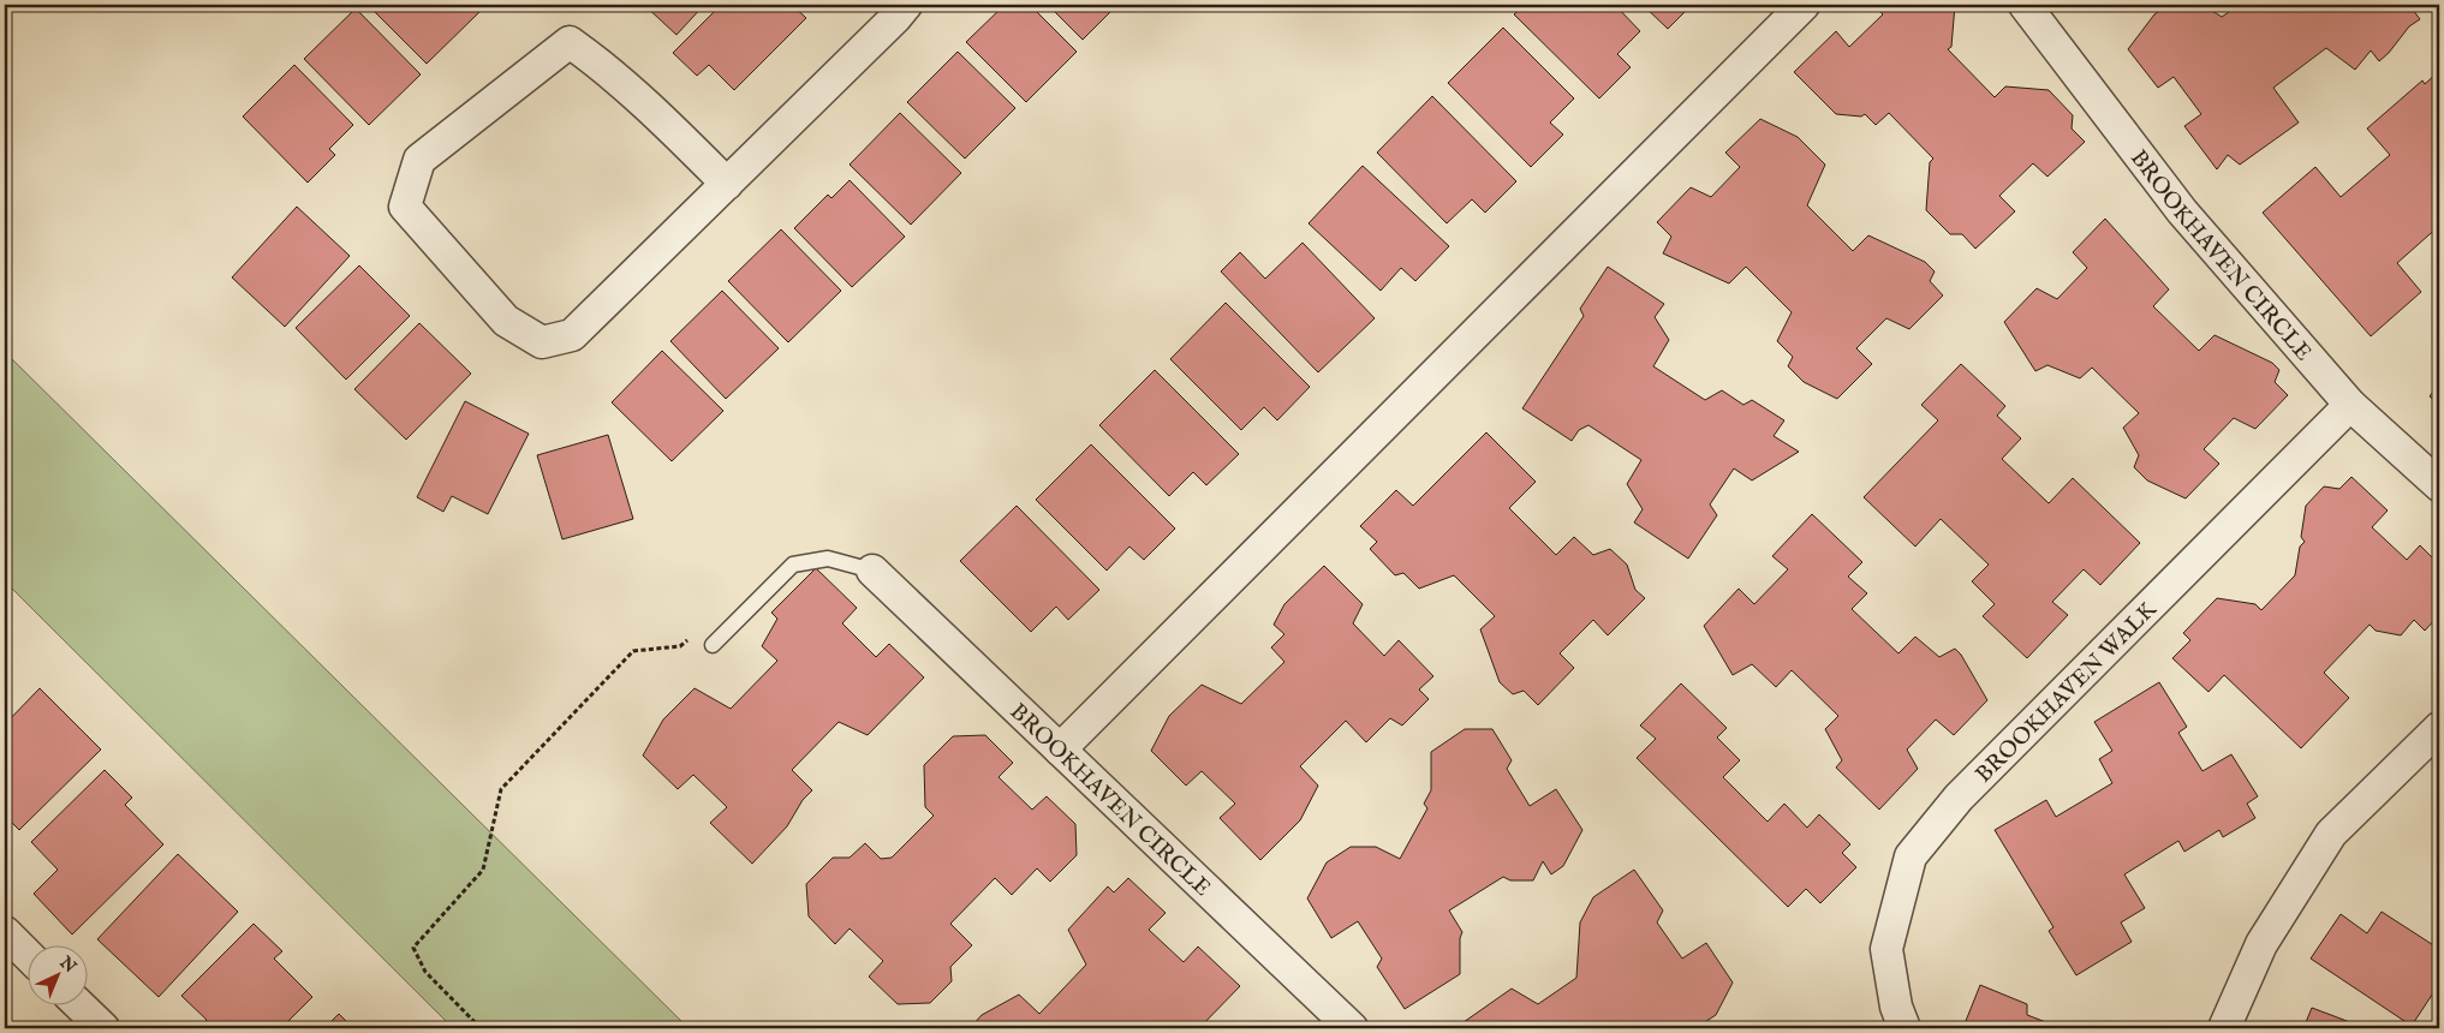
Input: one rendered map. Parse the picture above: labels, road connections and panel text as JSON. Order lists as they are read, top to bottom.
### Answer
{
  "streets": {
    "street": ["BROOKHAVEN CIRCLE", "BROOKHAVEN WALK"]
  },
  "crossings": [
    ["BROOKHAVEN CIRCLE", "BROOKHAVEN WALK"]
  ],
  "north": "top right"
}
